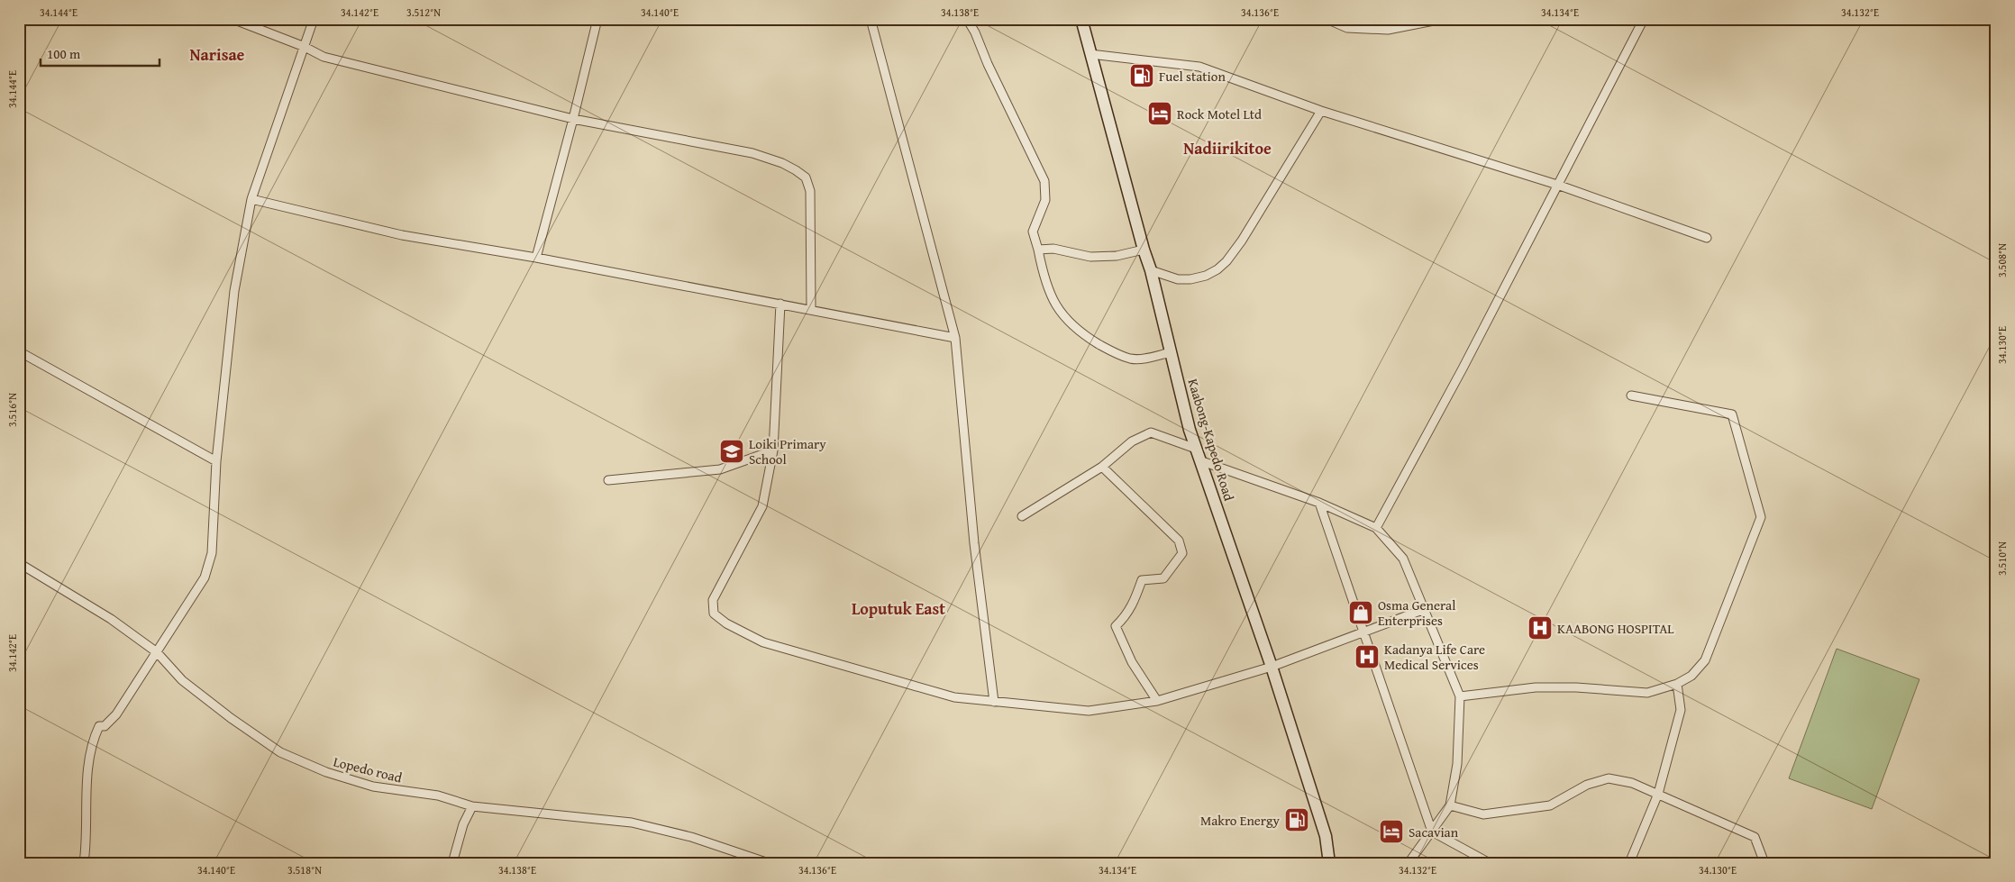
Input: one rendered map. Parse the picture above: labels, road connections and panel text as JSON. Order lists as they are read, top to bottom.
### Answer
{
  "streets": {
    "main road": ["Kaabong-Kapedo Road"],
    "street": ["Lopedo road"]
  },
  "districts": ["Narisae", "Nadiirikitoe", "Loputuk East"],
  "places": {
    "fuel station": ["Fuel station", "Makro Energy"],
    "hotel": ["Rock Motel Ltd", "Sacavian"],
    "school or university": ["Loiki Primary School"],
    "shop": ["Osma General Enterprises"],
    "hospital": ["KAABONG HOSPITAL", "Kadanya Life Care Medical Services"]
  },
  "scale_bar": "100 m",
  "coordinates": [
    "34.144°E",
    "34.142°E",
    "3.512°N",
    "34.140°E",
    "34.138°E",
    "34.136°E",
    "34.134°E",
    "34.132°E",
    "3.508°N",
    "34.130°E",
    "3.516°N",
    "3.510°N",
    "3.518°N"
  ]
}
